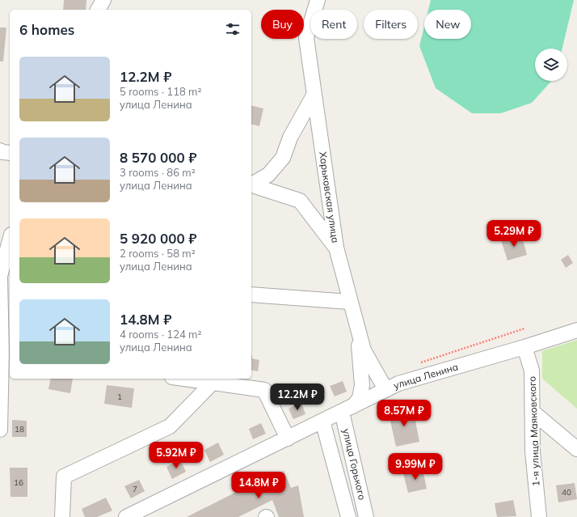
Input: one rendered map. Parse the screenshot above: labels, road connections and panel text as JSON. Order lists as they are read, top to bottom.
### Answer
{
  "streets": {
    "street": [
      "Харьковская улица",
      "улица Ленина",
      "1-я улица Маяковского",
      "улица Горького"
    ]
  },
  "crossings": [
    ["Харьковская улица", "улица Ленина"],
    ["улица Ленина", "1-я улица Маяковского"],
    ["улица Ленина", "улица Горького"]
  ],
  "house_numbers": [
    "1",
    "18",
    "16",
    "7",
    "40"
  ],
  "page": {
    "chip": [
      "Buy",
      "Rent",
      "Filters",
      "New"
    ],
    "heading": "6 homes",
    "list": [
      {
        "name": "12.2M ₽",
        "note": "5 rooms · 118 m² · улица Ленина"
      },
      {
        "name": "8 570 000 ₽",
        "note": "3 rooms · 86 m² · улица Ленина"
      },
      {
        "name": "5 920 000 ₽",
        "note": "2 rooms · 58 m² · улица Ленина"
      },
      {
        "name": "14.8M ₽",
        "note": "4 rooms · 124 m² · улица Ленина"
      }
    ],
    "price": [
      "5.29M ₽",
      "12.2M ₽",
      "8.57M ₽",
      "5.92M ₽",
      "9.99M ₽",
      "14.8M ₽"
    ]
  }
}
